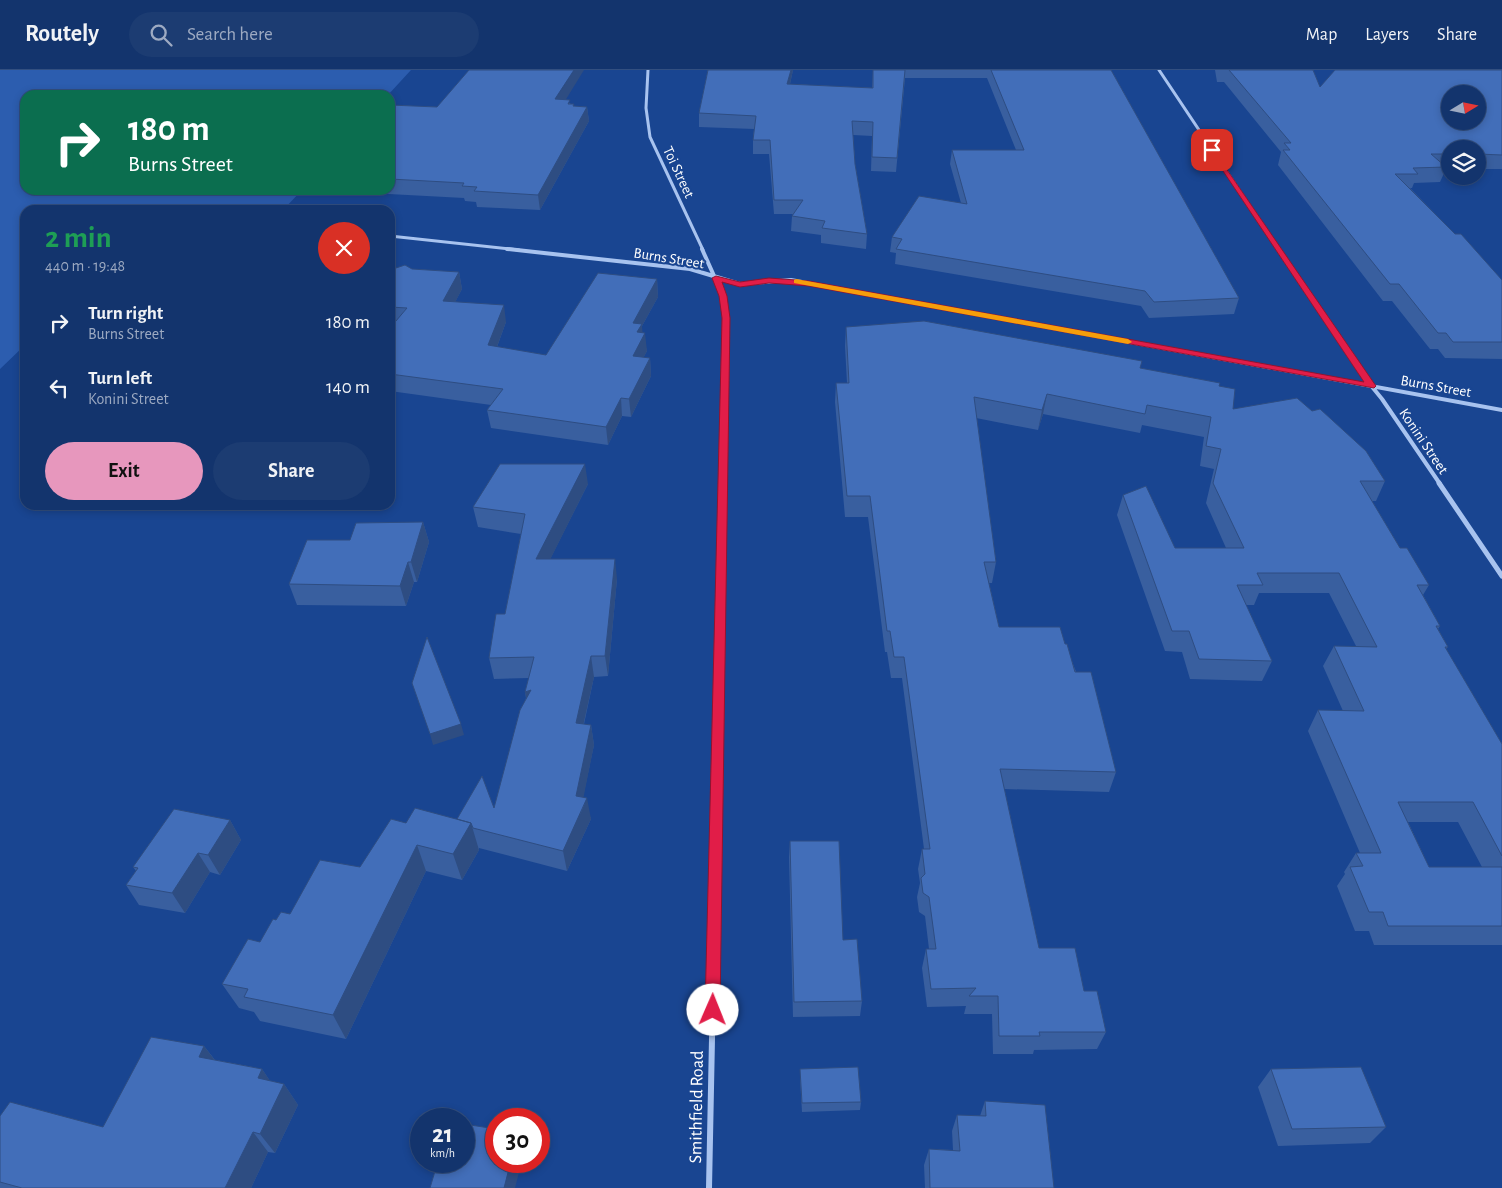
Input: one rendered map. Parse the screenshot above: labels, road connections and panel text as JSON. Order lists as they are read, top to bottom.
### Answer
{
  "streets": {
    "street": [
      "Toi Street",
      "Burns Street",
      "Konini Street",
      "Smithfield Road"
    ]
  },
  "crossings": [
    ["Toi Street", "Burns Street"],
    ["Toi Street", "Smithfield Road"],
    ["Burns Street", "Konini Street"],
    ["Burns Street", "Smithfield Road"]
  ],
  "north": "right",
  "page": {
    "header": "Routely",
    "search": "Search here",
    "nav": ["Map", "Layers", "Share"],
    "turn": ["180 m", "Burns Street"],
    "heading": ["2 min", "440 m · 19:48"],
    "list": [
      {
        "name": "Turn right",
        "note": "Burns Street",
        "value": "180 m"
      },
      {
        "name": "Turn left",
        "note": "Konini Street",
        "value": "140 m"
      }
    ],
    "buttons": ["Exit", "Share"],
    "speed": "21 km/h",
    "limit": "30"
  }
}
